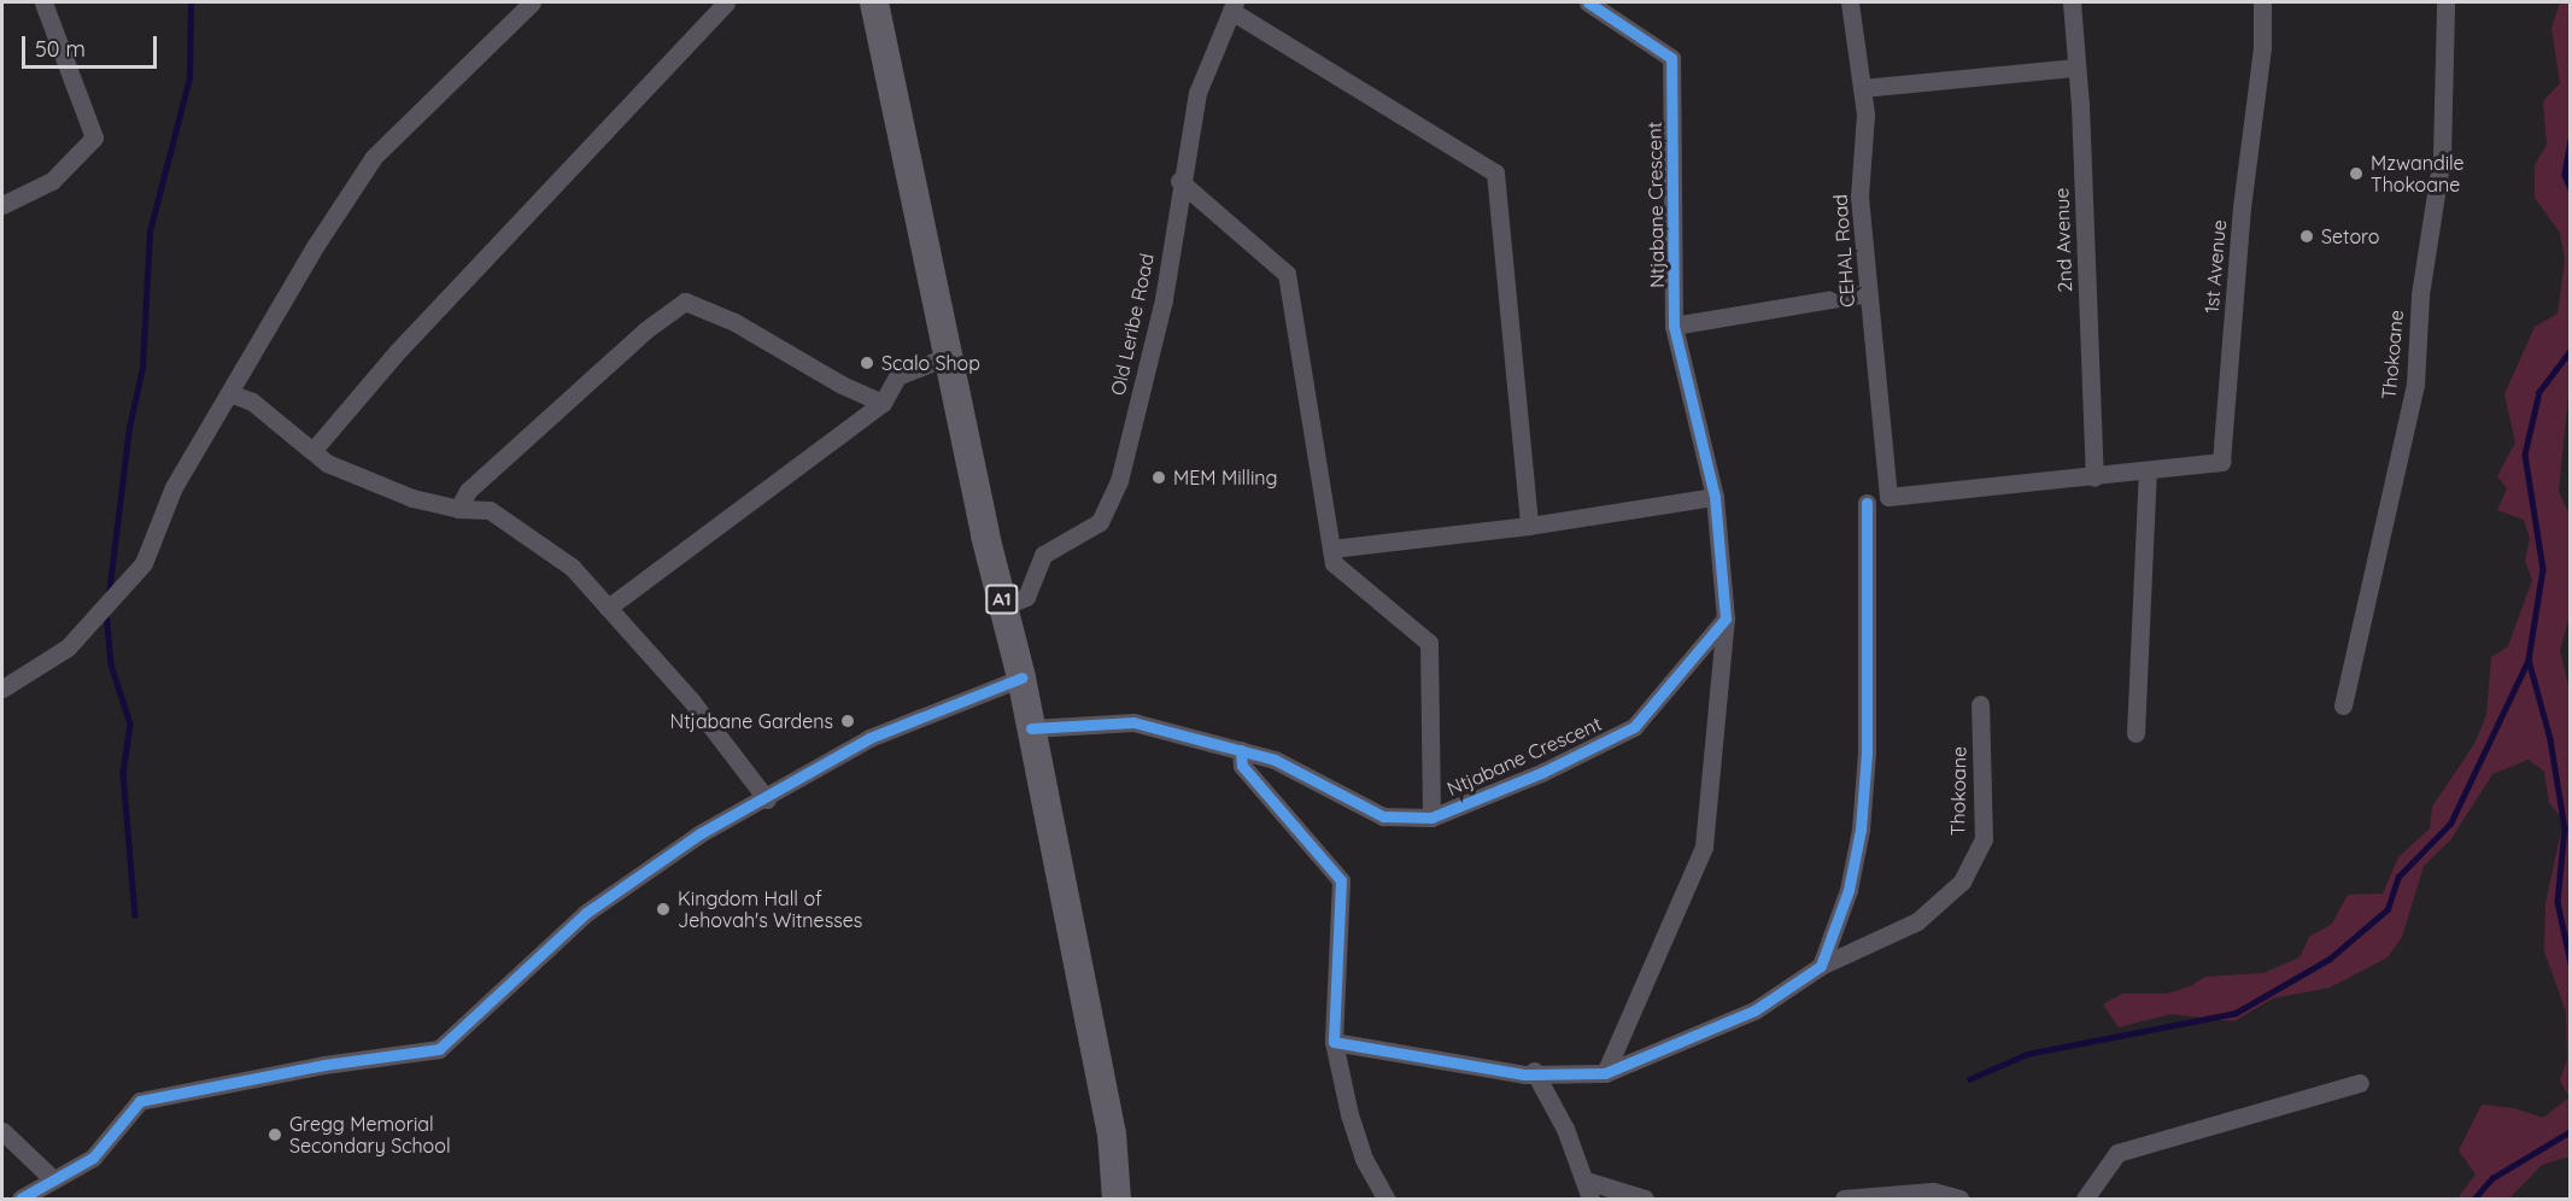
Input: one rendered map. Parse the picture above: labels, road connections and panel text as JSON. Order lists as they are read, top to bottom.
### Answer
{
  "streets": {
    "main road": ["A1"],
    "street": [
      "Ntjabane Crescent",
      "2nd Avenue",
      "CEHAL Road",
      "1st Avenue",
      "Old Leribe Road",
      "Thokoane"
    ]
  },
  "crossings": [
    ["Ntjabane Crescent", "A1"],
    ["2nd Avenue", "1st Avenue"],
    ["CEHAL Road", "1st Avenue"],
    ["Old Leribe Road", "A1"]
  ],
  "places": [
    "Mzwandile Thokoane",
    "Setoro",
    "Scalo Shop",
    "MEM Milling",
    "Ntjabane Gardens",
    "Kingdom Hall of Jehovah's Witnesses",
    "Gregg Memorial Secondary School"
  ],
  "scale_bar": "50 m"
}
